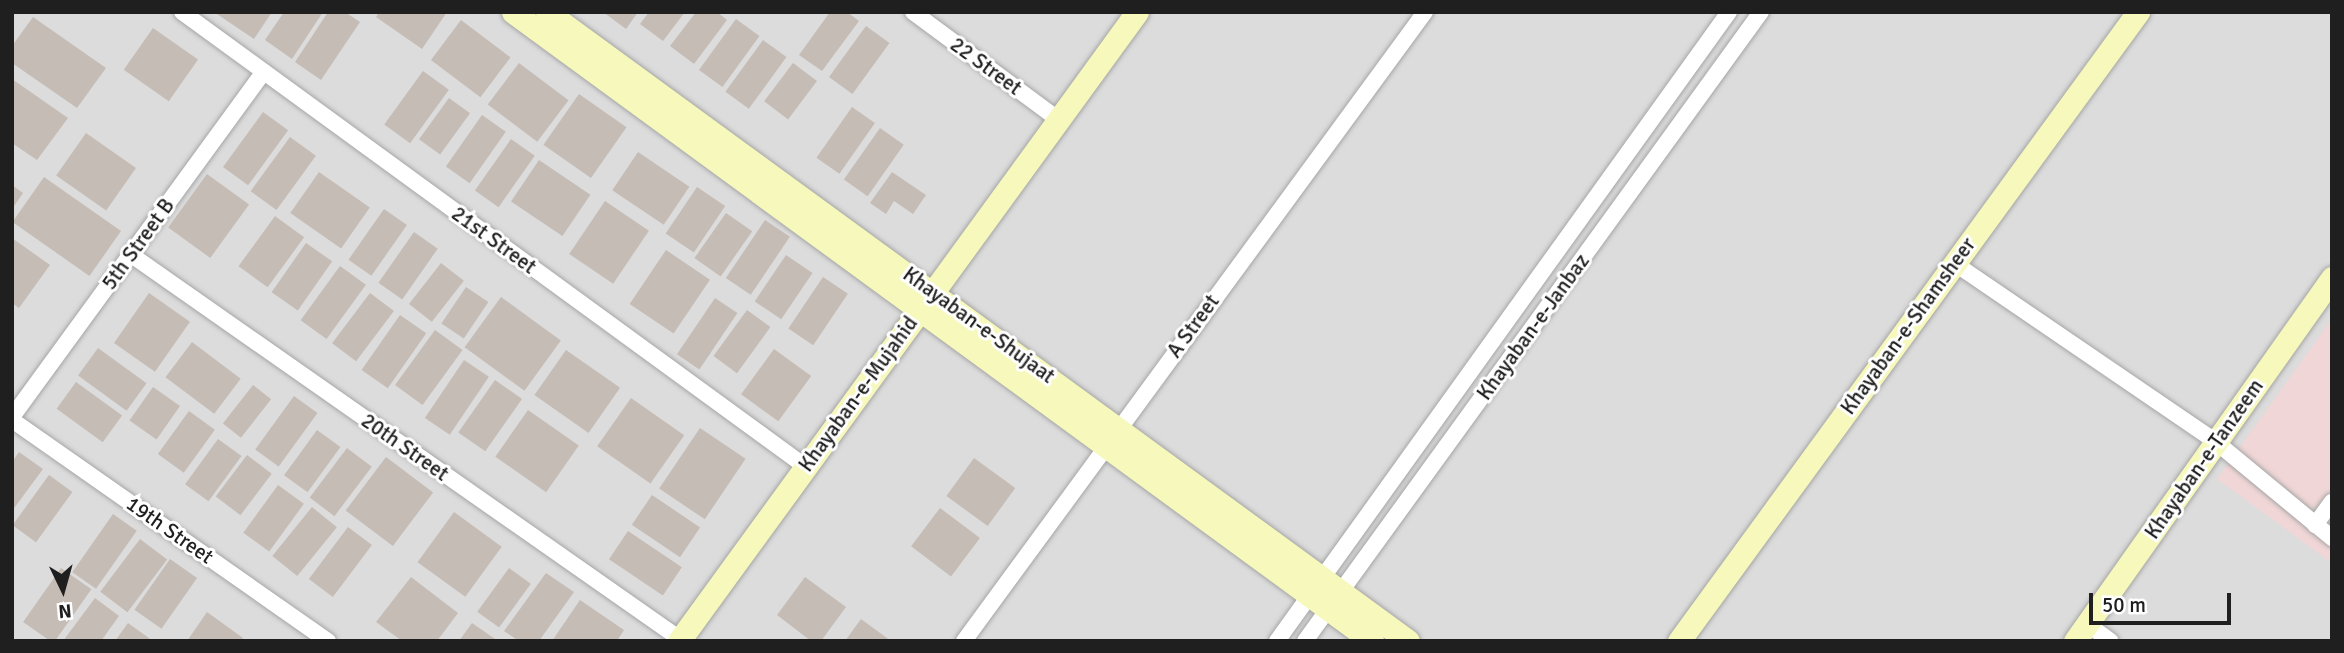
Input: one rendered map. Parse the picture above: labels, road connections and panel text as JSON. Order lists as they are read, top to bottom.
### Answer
{
  "streets": {
    "main road": [
      "Khayaban-e-Shujaat",
      "Khayaban-e-Shamsheer",
      "Khayaban-e-Mujahid",
      "Khayaban-e-Tanzeem"
    ],
    "street": [
      "22 Street",
      "21st Street",
      "5th Street B",
      "A Street",
      "Khayaban-e-Janbaz",
      "20th Street",
      "19th Street"
    ]
  },
  "crossings": [
    ["22 Street", "Khayaban-e-Mujahid"],
    ["21st Street", "5th Street B"],
    ["21st Street", "Khayaban-e-Mujahid"],
    ["5th Street B", "20th Street"],
    ["5th Street B", "19th Street"],
    ["Khayaban-e-Shujaat", "A Street"],
    ["Khayaban-e-Shujaat", "Khayaban-e-Janbaz"],
    ["Khayaban-e-Shujaat", "Khayaban-e-Mujahid"],
    ["Khayaban-e-Mujahid", "20th Street"]
  ],
  "scale_bar": "50 m",
  "north": "bottom"
}
